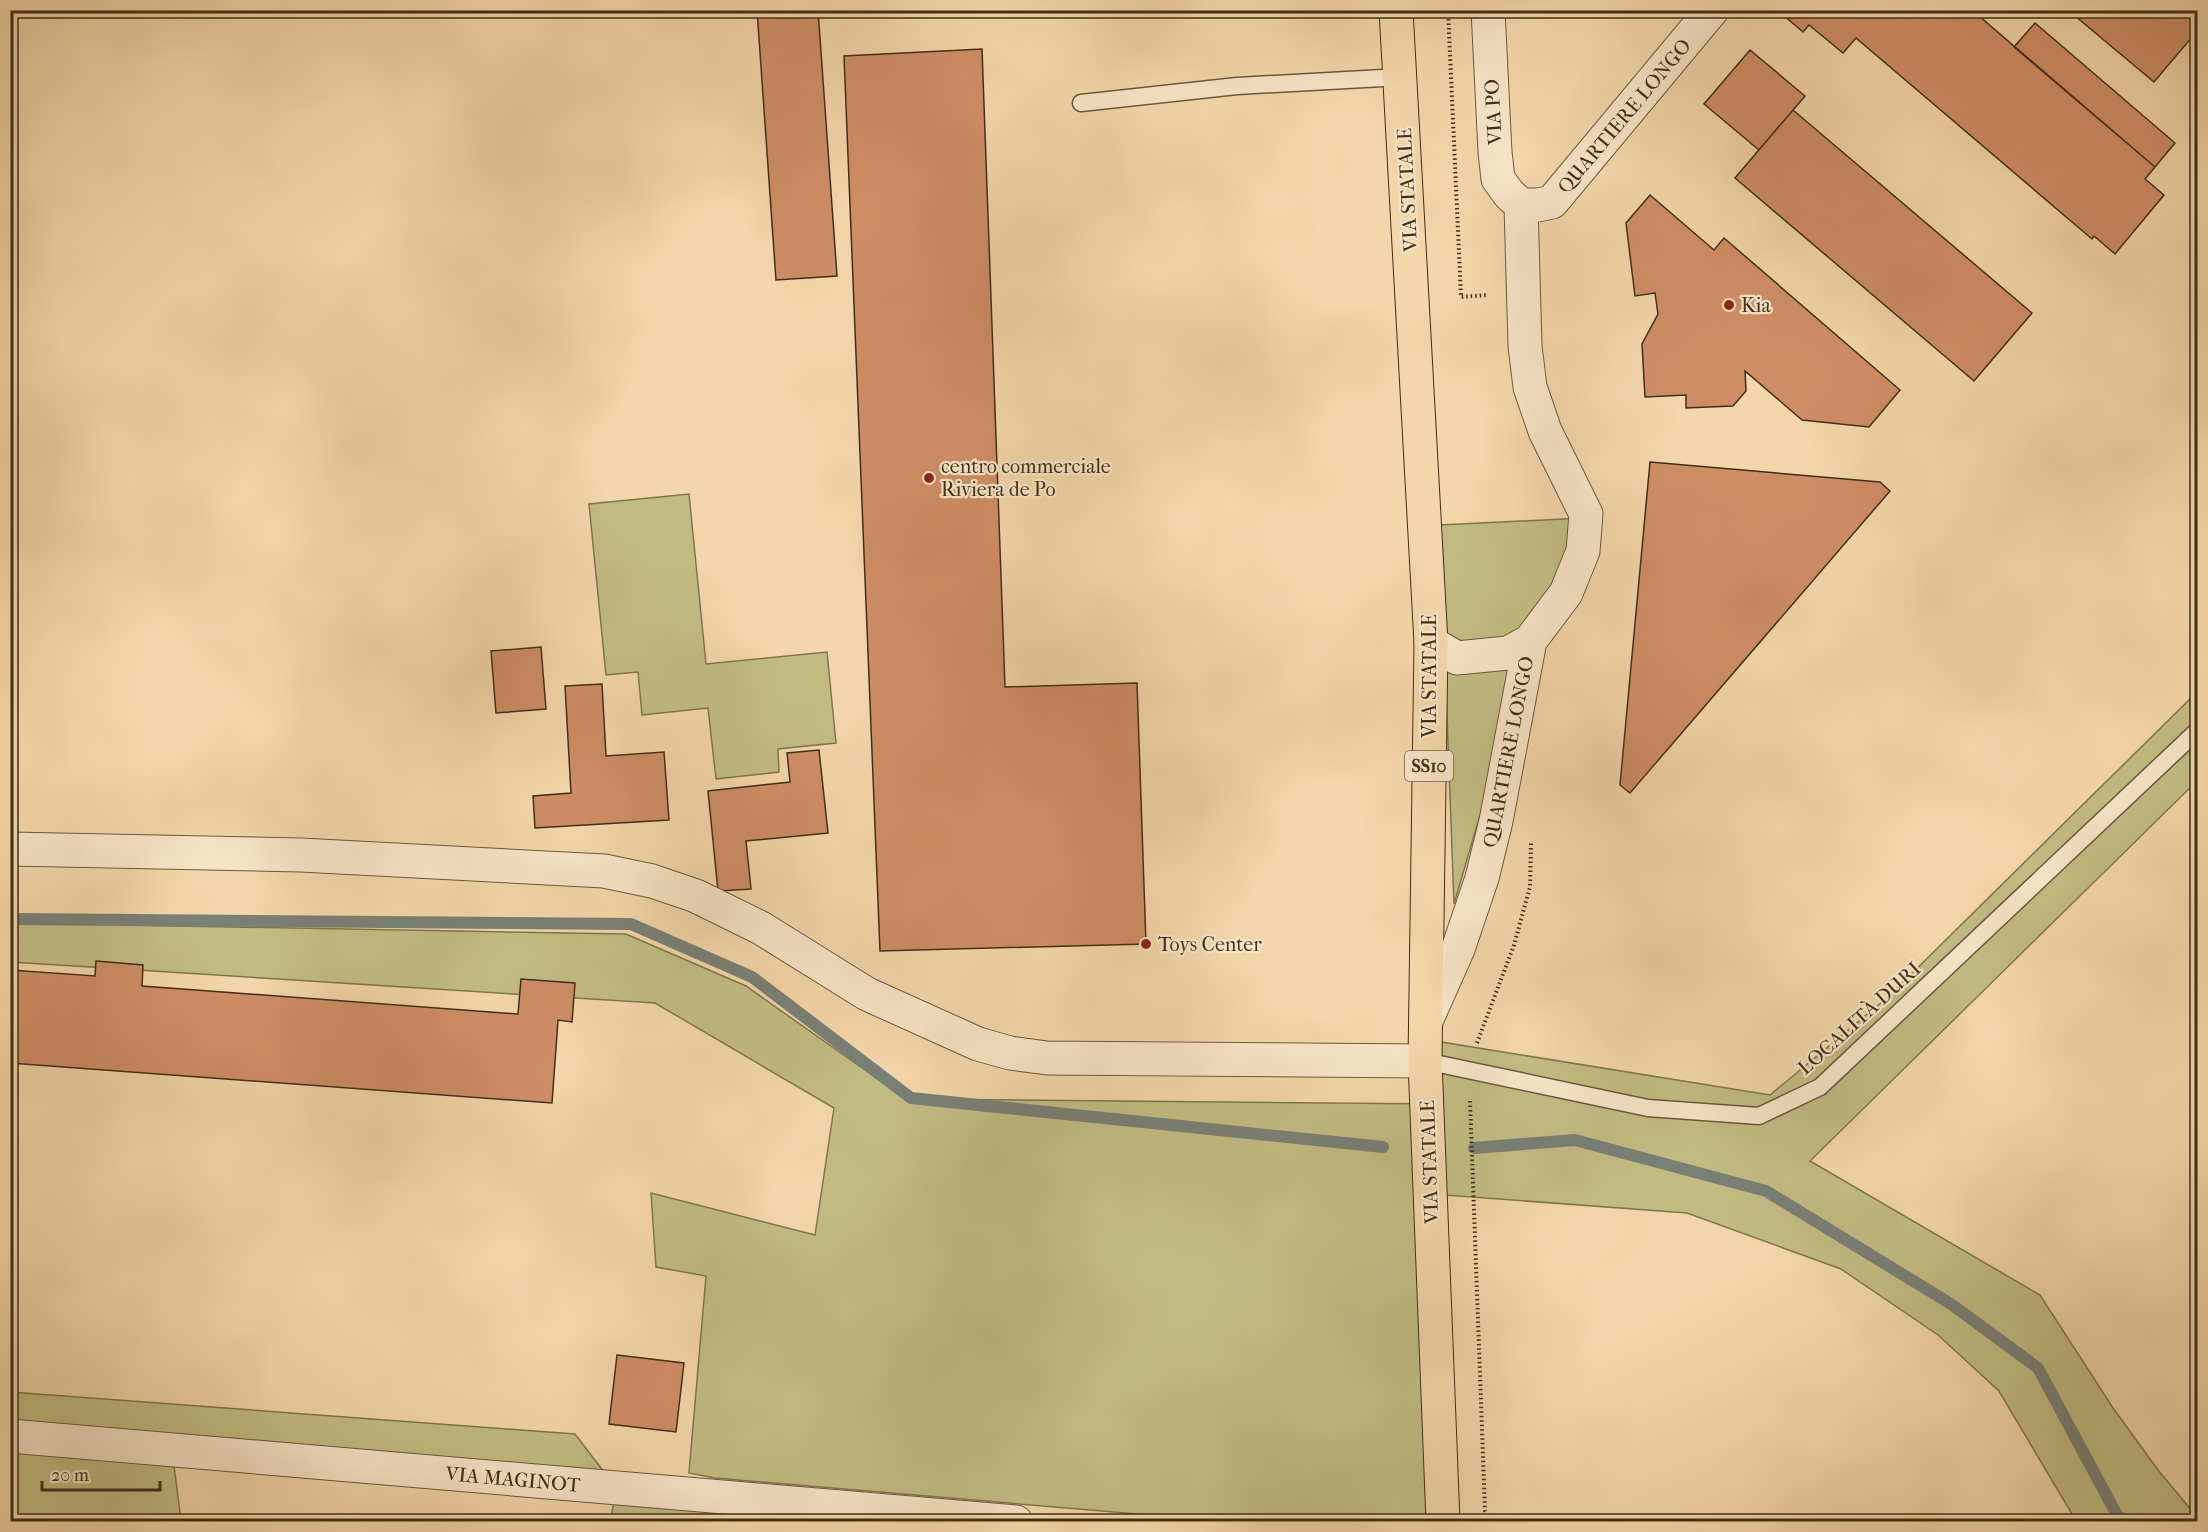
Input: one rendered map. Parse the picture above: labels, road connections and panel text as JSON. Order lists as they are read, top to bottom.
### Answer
{
  "streets": {
    "main road": ["VIA STATALE", "SS10"],
    "street": ["VIA PO", "QUARTIERE LONGO", "VIA MAGINOT"],
    "lane": ["LOCALITÀ DURI"]
  },
  "crossings": [
    ["VIA PO", "QUARTIERE LONGO"],
    ["QUARTIERE LONGO", "VIA STATALE"],
    ["VIA STATALE", "LOCALITÀ DURI"]
  ],
  "places": ["Kia", "centro commerciale Riviera de Po", "Toys Center"],
  "scale_bar": "20 m"
}
